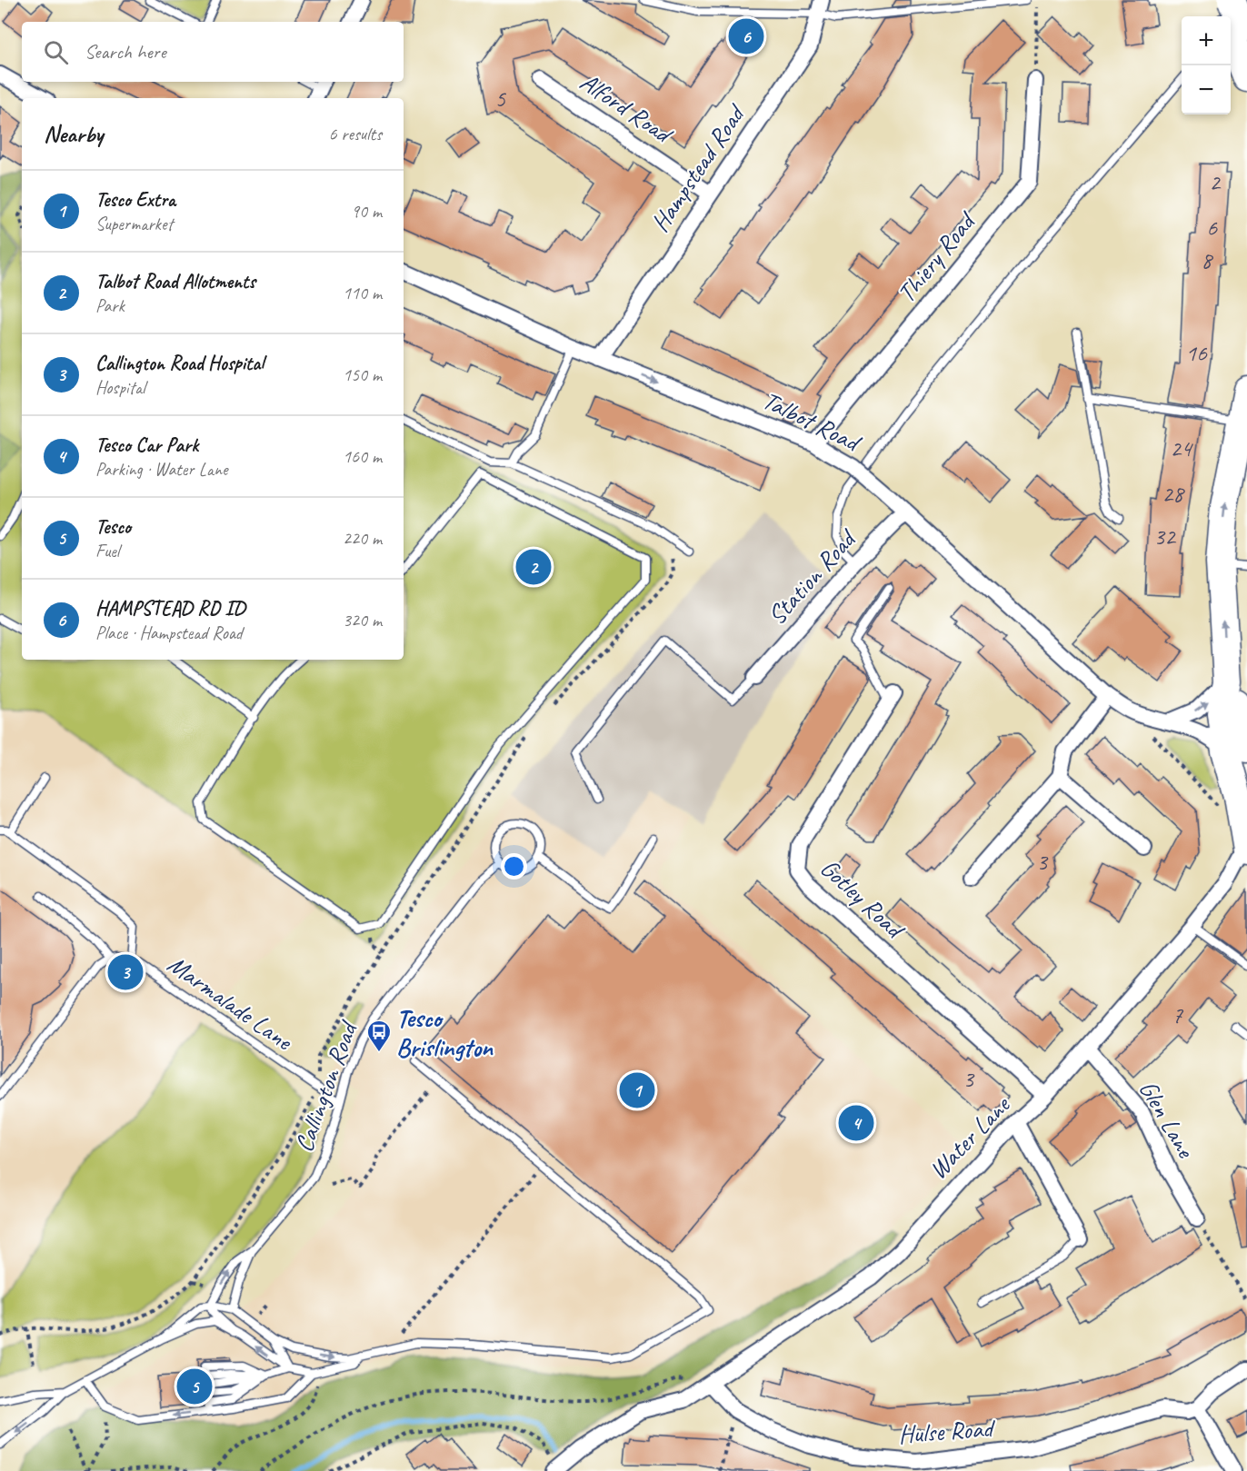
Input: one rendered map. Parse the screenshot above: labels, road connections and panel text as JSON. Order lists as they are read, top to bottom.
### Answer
{
  "streets": {
    "street": [
      "Alford Road",
      "Hampstead Road",
      "Thiery Road",
      "Talbot Road",
      "Station Road",
      "Gotley Road",
      "Glen Lane",
      "Water Lane",
      "Hulse Road"
    ],
    "lane": ["Marmalade Lane", "Callington Road"]
  },
  "crossings": [
    ["Alford Road", "Hampstead Road"],
    ["Hampstead Road", "Talbot Road"],
    ["Thiery Road", "Talbot Road"],
    ["Talbot Road", "Station Road"],
    ["Gotley Road", "Water Lane"],
    ["Marmalade Lane", "Callington Road"],
    ["Glen Lane", "Water Lane"],
    ["Water Lane", "Hulse Road"]
  ],
  "places": {
    "bus stop": ["Tesco Brislington"]
  },
  "house_numbers": [
    "5",
    "2",
    "6",
    "8",
    "16",
    "24",
    "28",
    "32",
    "3",
    "7",
    "3"
  ],
  "page": {
    "map_buttons": ["+", "−"],
    "pins": [
      "6",
      "2",
      "3",
      "1",
      "4",
      "5"
    ],
    "search": "Search here",
    "heading": ["Nearby", "6 results"],
    "list": [
      {
        "mark": "1",
        "name": "Tesco Extra",
        "note": "Supermarket",
        "value": "90 m"
      },
      {
        "mark": "2",
        "name": "Talbot Road Allotments",
        "note": "Park",
        "value": "110 m"
      },
      {
        "mark": "3",
        "name": "Callington Road Hospital",
        "note": "Hospital",
        "value": "150 m"
      },
      {
        "mark": "4",
        "name": "Tesco Car Park",
        "note": "Parking · Water Lane",
        "value": "160 m"
      },
      {
        "mark": "5",
        "name": "Tesco",
        "note": "Fuel",
        "value": "220 m"
      },
      {
        "mark": "6",
        "name": "HAMPSTEAD RD ID",
        "note": "Place · Hampstead Road",
        "value": "320 m"
      }
    ]
  }
}
